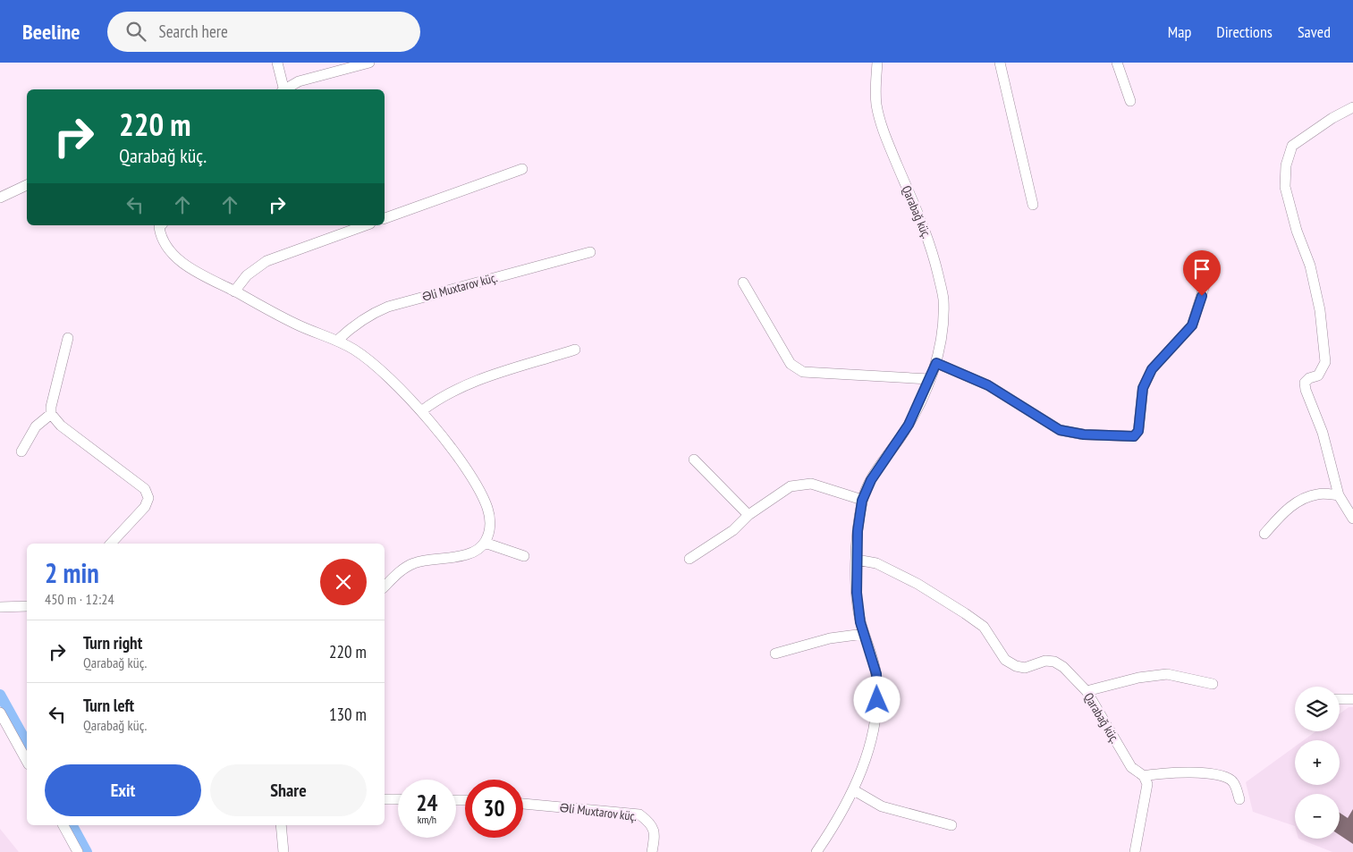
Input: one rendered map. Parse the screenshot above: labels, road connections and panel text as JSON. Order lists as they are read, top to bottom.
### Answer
{
  "streets": {
    "street": ["Qarabağ küç.", "Əli Muxtarov küç."]
  },
  "page": {
    "header": "Beeline",
    "search": "Search here",
    "nav": ["Map", "Directions", "Saved"],
    "turn": ["220 m", "Qarabağ küç."],
    "heading": ["2 min", "450 m · 12:24"],
    "list": [
      {
        "name": "Turn right",
        "note": "Qarabağ küç.",
        "value": "220 m"
      },
      {
        "name": "Turn left",
        "note": "Qarabağ küç.",
        "value": "130 m"
      }
    ],
    "map_buttons": ["+", "−"],
    "buttons": ["Exit", "Share"],
    "speed": "24 km/h",
    "limit": "30"
  }
}
